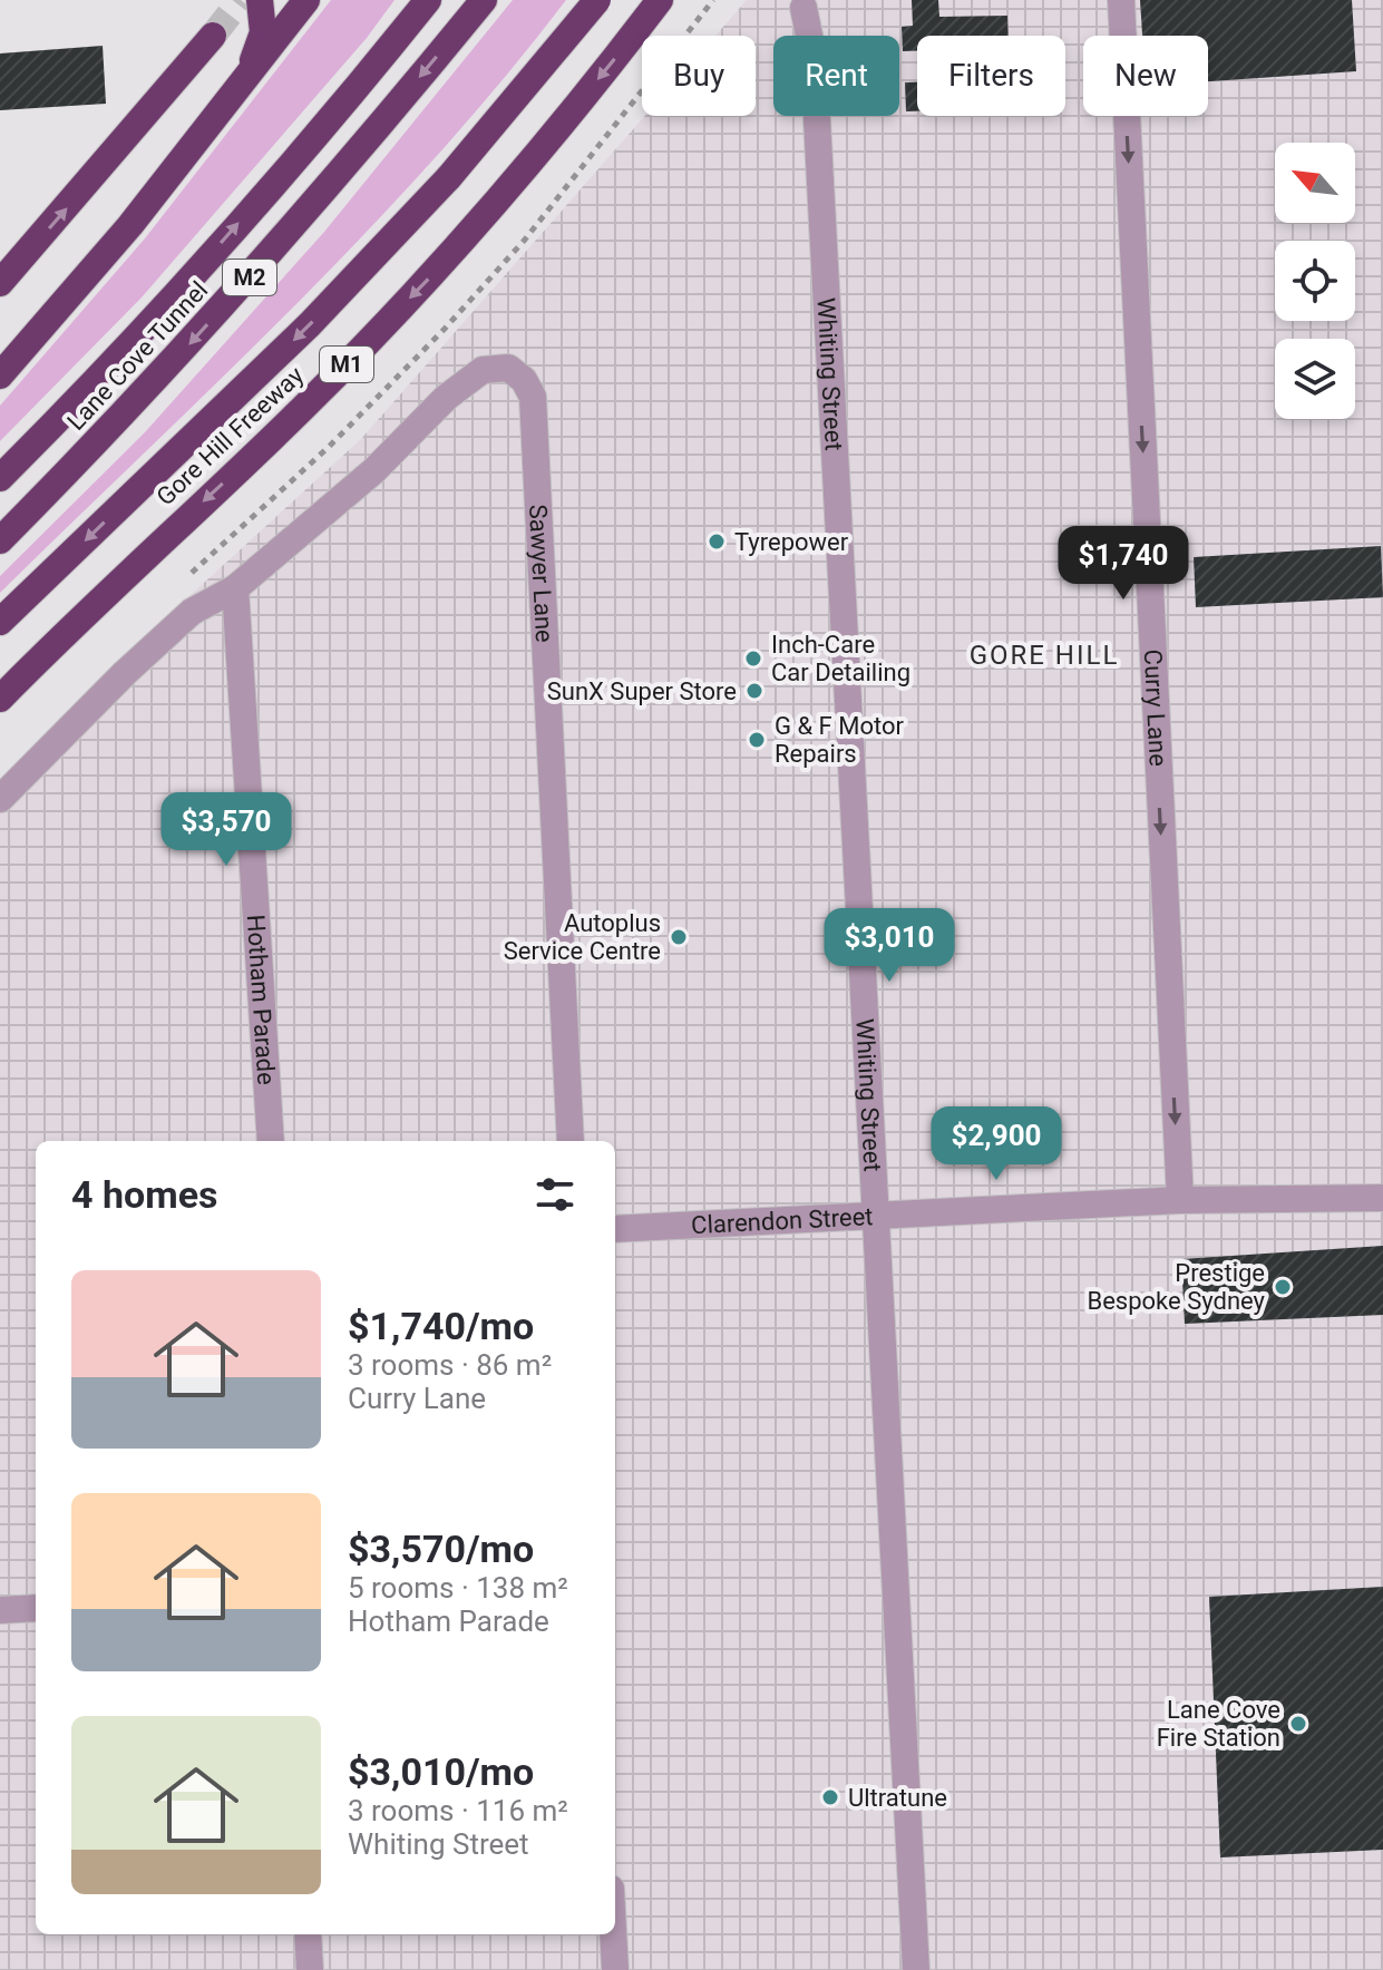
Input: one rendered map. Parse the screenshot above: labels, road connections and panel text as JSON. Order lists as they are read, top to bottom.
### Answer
{
  "streets": {
    "highway": [
      "M2",
      "Lane Cove Tunnel",
      "M1",
      "Gore Hill Freeway"
    ],
    "street": [
      "Whiting Street",
      "Sawyer Lane",
      "Curry Lane",
      "Hotham Parade",
      "Clarendon Street"
    ]
  },
  "crossings": [
    ["Whiting Street", "Clarendon Street"],
    ["Sawyer Lane", "Hotham Parade"],
    ["Curry Lane", "Clarendon Street"]
  ],
  "one_way": ["Curry Lane"],
  "districts": ["GORE HILL"],
  "places": [
    "Tyrepower",
    "Inch-Care Car Detailing",
    "SunX Super Store",
    "G & F Motor Repairs",
    "Autoplus Service Centre",
    "Prestige Bespoke Sydney",
    "Lane Cove Fire Station",
    "Ultratune"
  ],
  "north": "top left",
  "page": {
    "chip": [
      "Buy",
      "Rent",
      "Filters",
      "New"
    ],
    "price": [
      "$1,740",
      "$3,570",
      "$3,010",
      "$2,900"
    ],
    "heading": "4 homes",
    "list": [
      {
        "name": "$1,740/mo",
        "note": "3 rooms · 86 m² · Curry Lane"
      },
      {
        "name": "$3,570/mo",
        "note": "5 rooms · 138 m² · Hotham Parade"
      },
      {
        "name": "$3,010/mo",
        "note": "3 rooms · 116 m² · Whiting Street"
      }
    ]
  }
}
